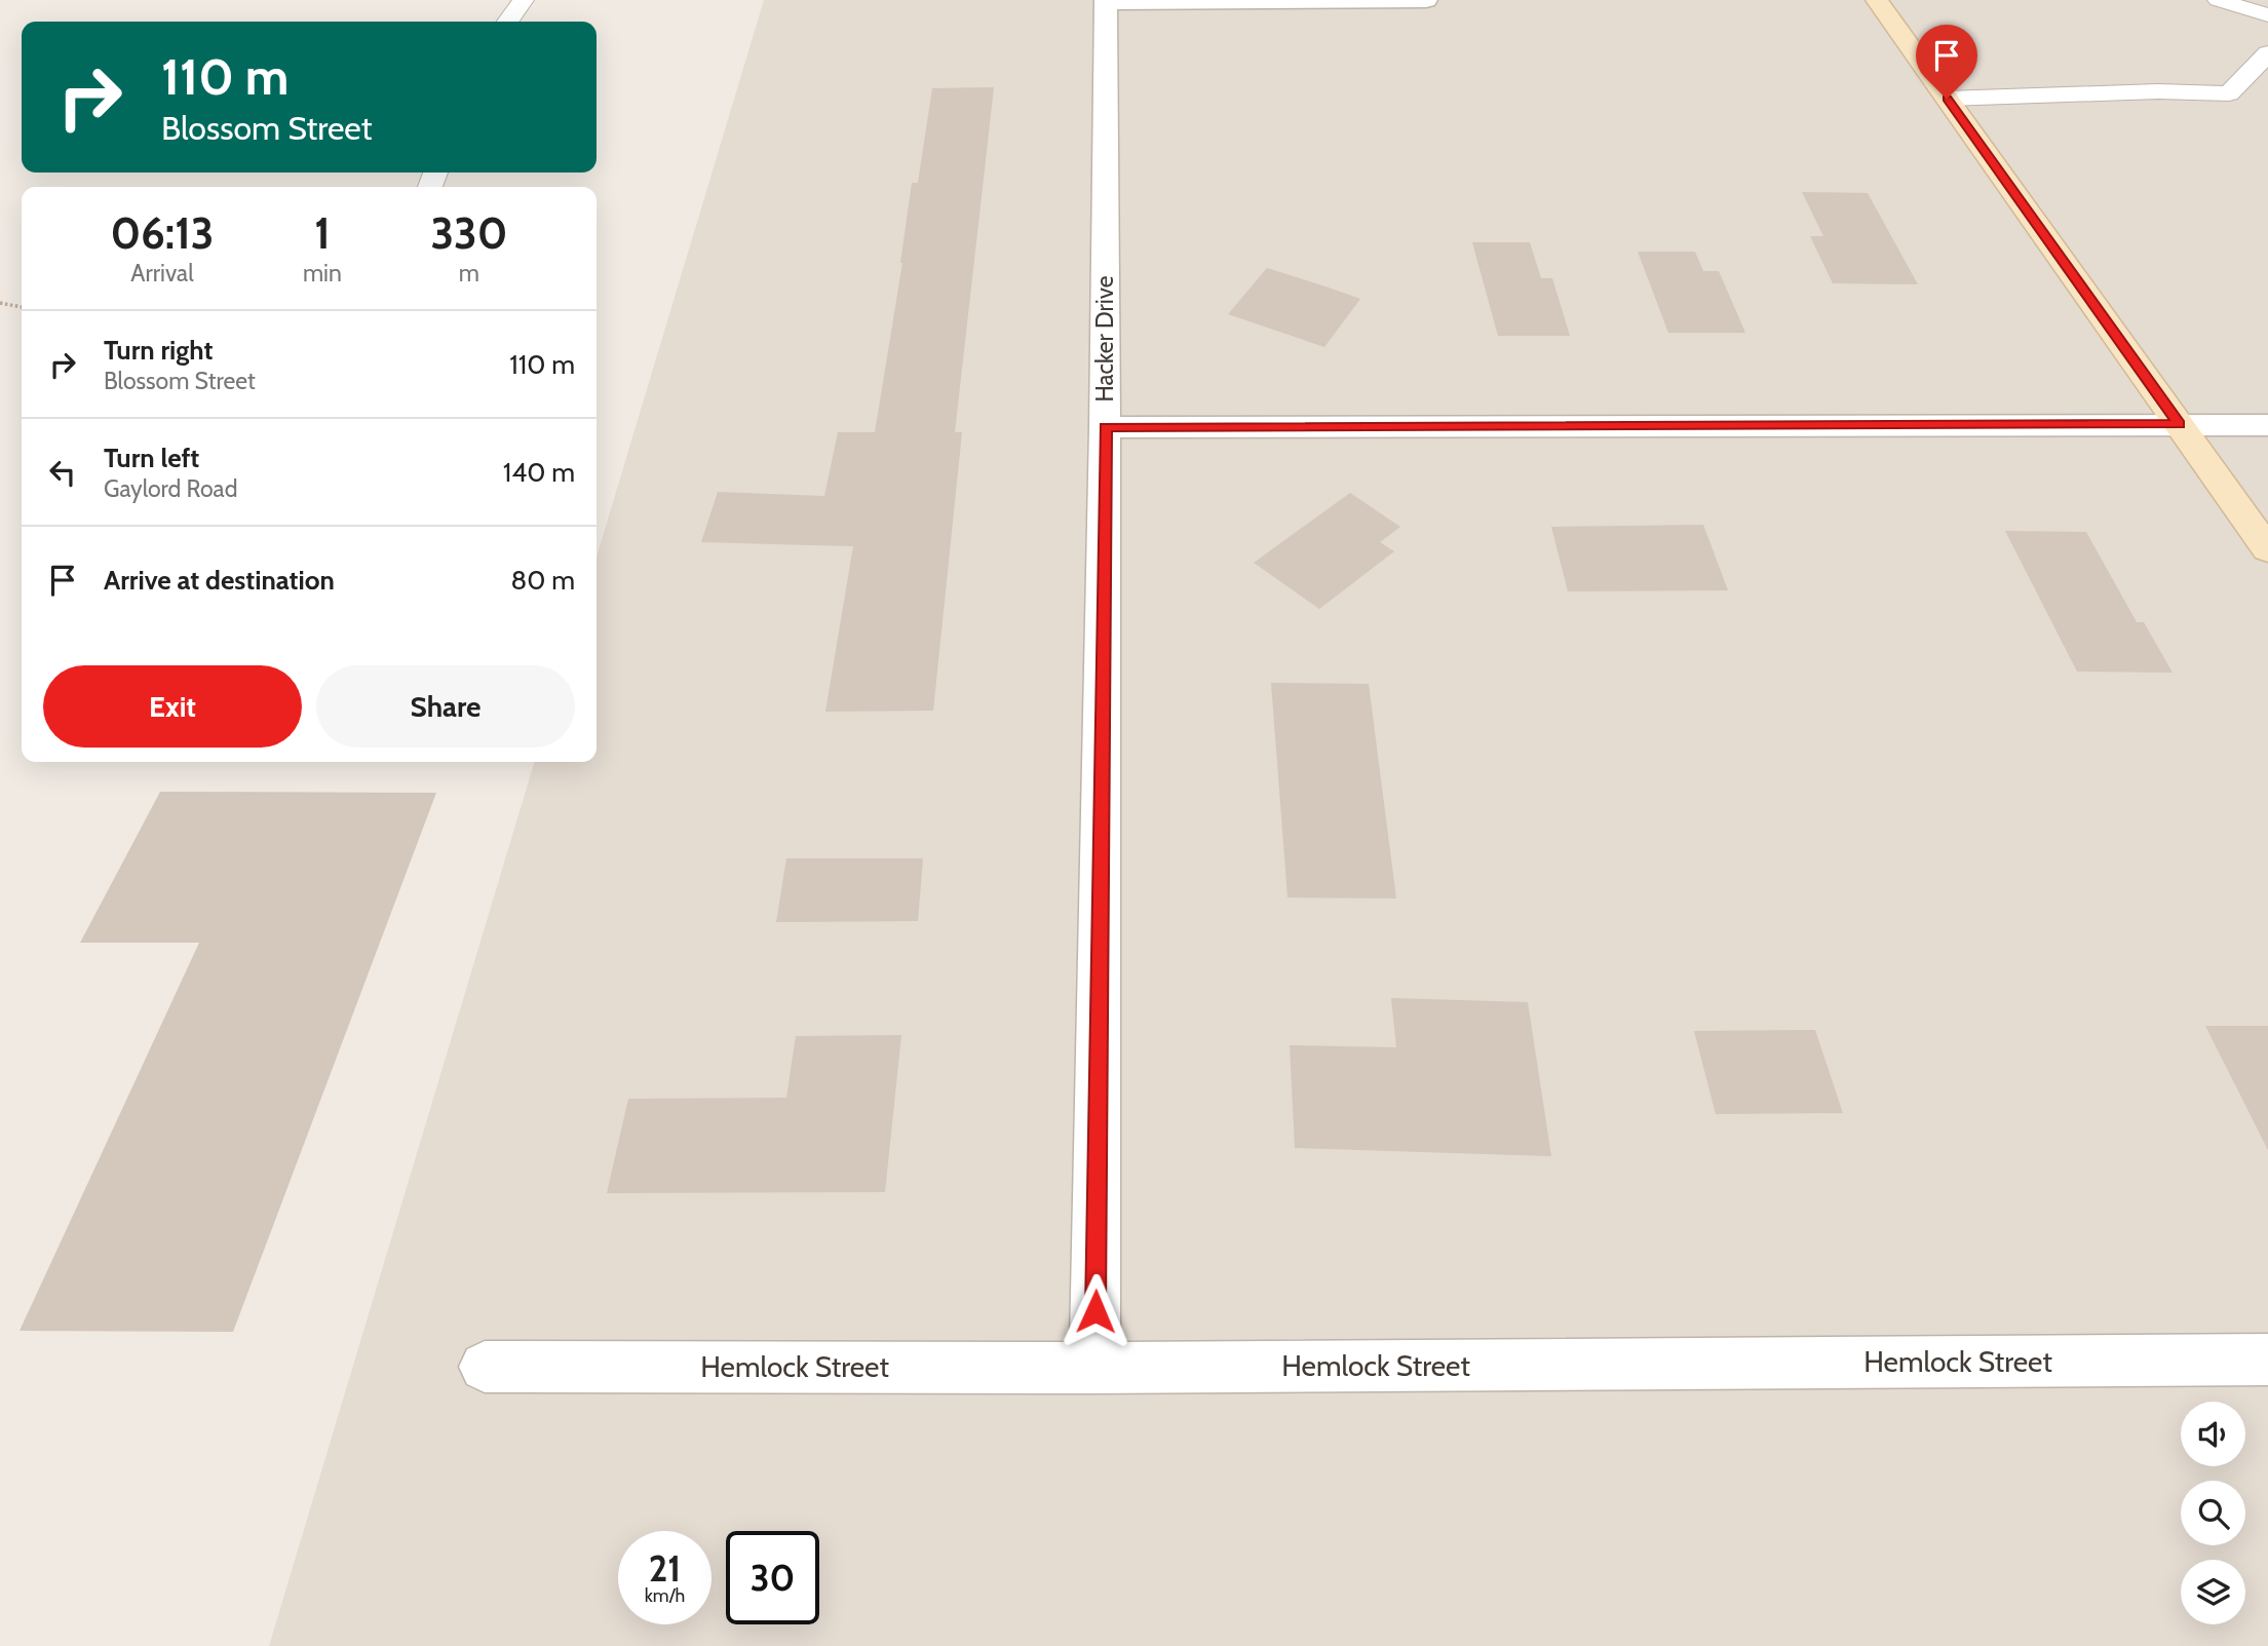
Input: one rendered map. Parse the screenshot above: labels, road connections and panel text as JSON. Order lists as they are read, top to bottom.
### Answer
{
  "streets": {
    "street": ["Hacker Drive", "Hemlock Street"]
  },
  "crossings": [
    ["Hacker Drive", "Hemlock Street"]
  ],
  "page": {
    "turn": ["110 m", "Blossom Street"],
    "eta": [
      "06:13",
      "Arrival",
      "1",
      "min",
      "330",
      "m"
    ],
    "list": [
      {
        "name": "Turn right",
        "note": "Blossom Street",
        "value": "110 m"
      },
      {
        "name": "Turn left",
        "note": "Gaylord Road",
        "value": "140 m"
      },
      {
        "name": "Arrive at destination",
        "value": "80 m"
      }
    ],
    "buttons": ["Exit", "Share"],
    "speed": "21 km/h",
    "limit": "30"
  }
}
